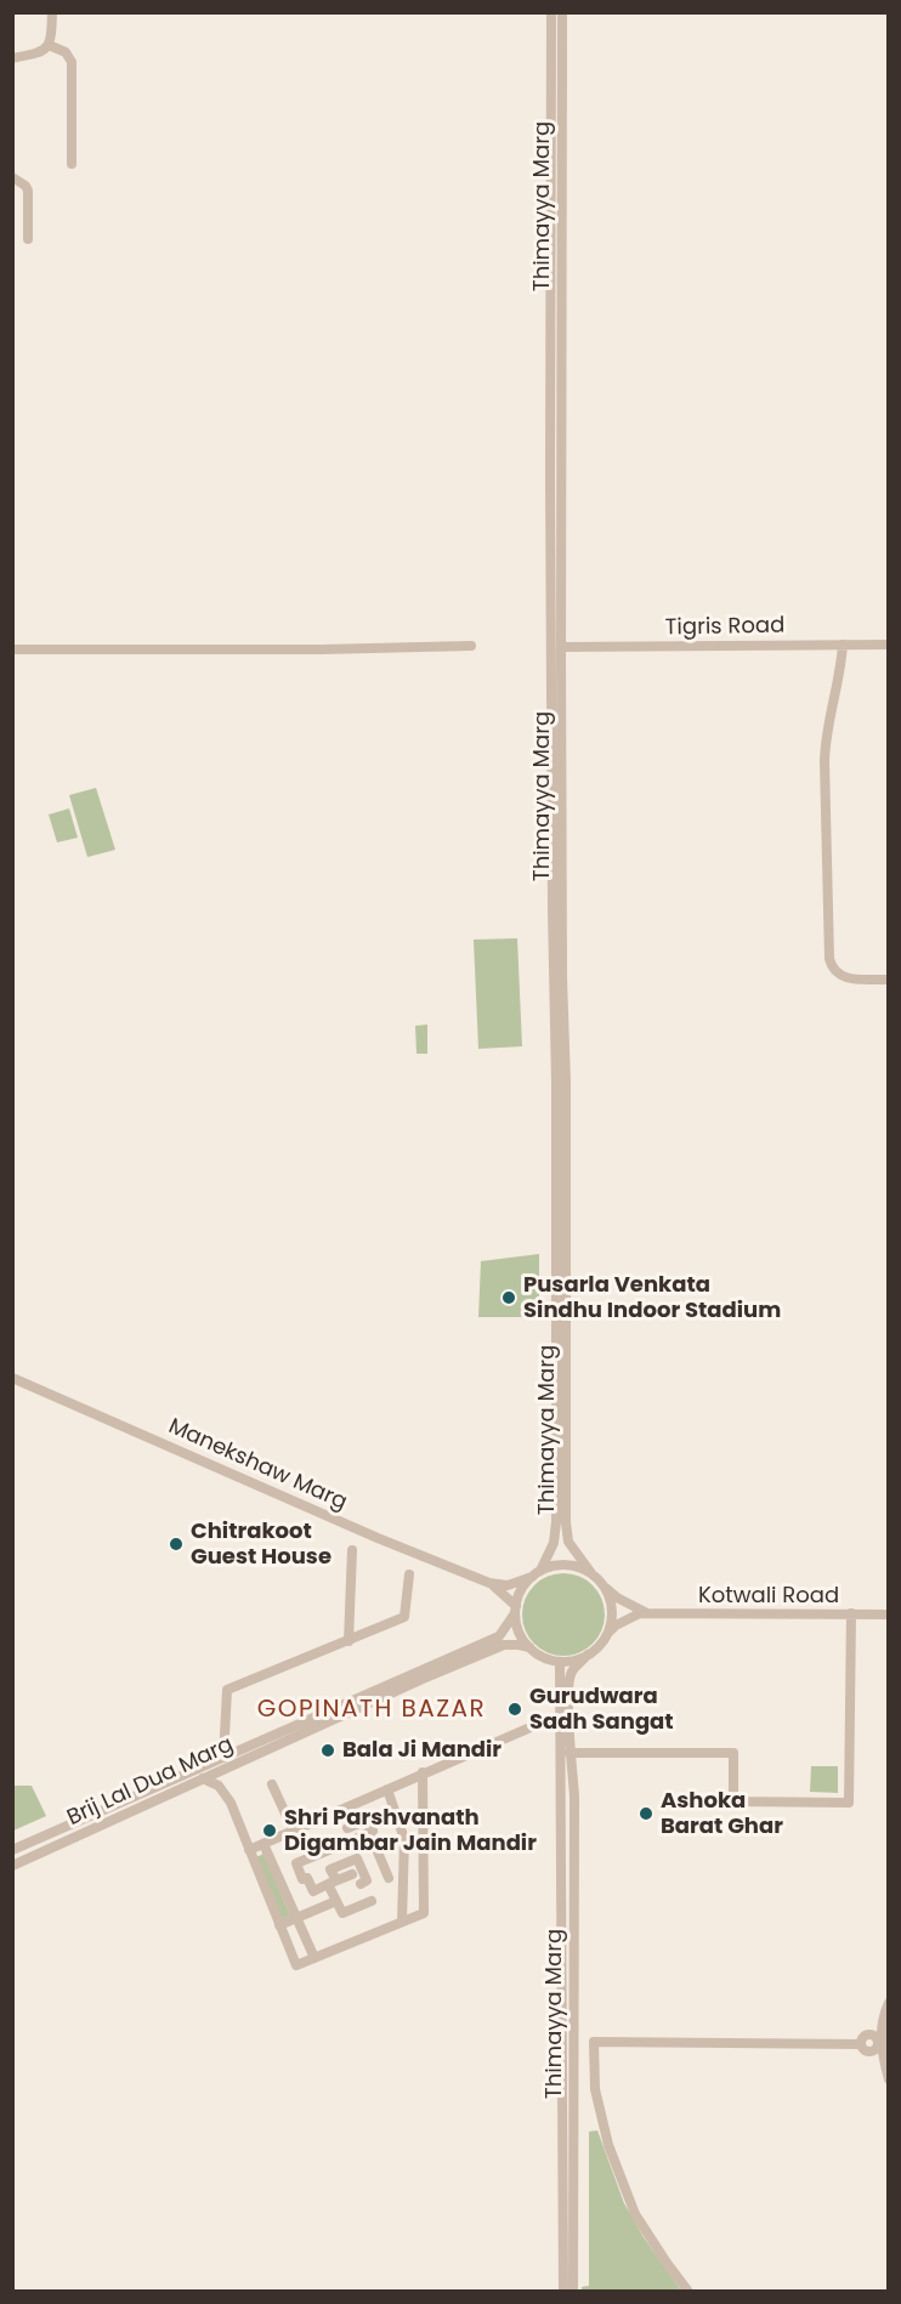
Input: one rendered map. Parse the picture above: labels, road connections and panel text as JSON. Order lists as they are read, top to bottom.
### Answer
{
  "streets": {
    "street": [
      "Thimayya Marg",
      "Tigris Road",
      "Manekshaw Marg",
      "Kotwali Road",
      "Brij Lal Dua Marg"
    ]
  },
  "crossings": [
    ["Thimayya Marg", "Tigris Road"],
    ["Thimayya Marg", "Manekshaw Marg"]
  ],
  "districts": ["GOPINATH BAZAR"],
  "places": [
    "Pusarla Venkata Sindhu Indoor Stadium",
    "Chitrakoot Guest House",
    "Gurudwara Sadh Sangat",
    "Bala Ji Mandir",
    "Ashoka Barat Ghar",
    "Shri Parshvanath Digambar Jain Mandir"
  ]
}
